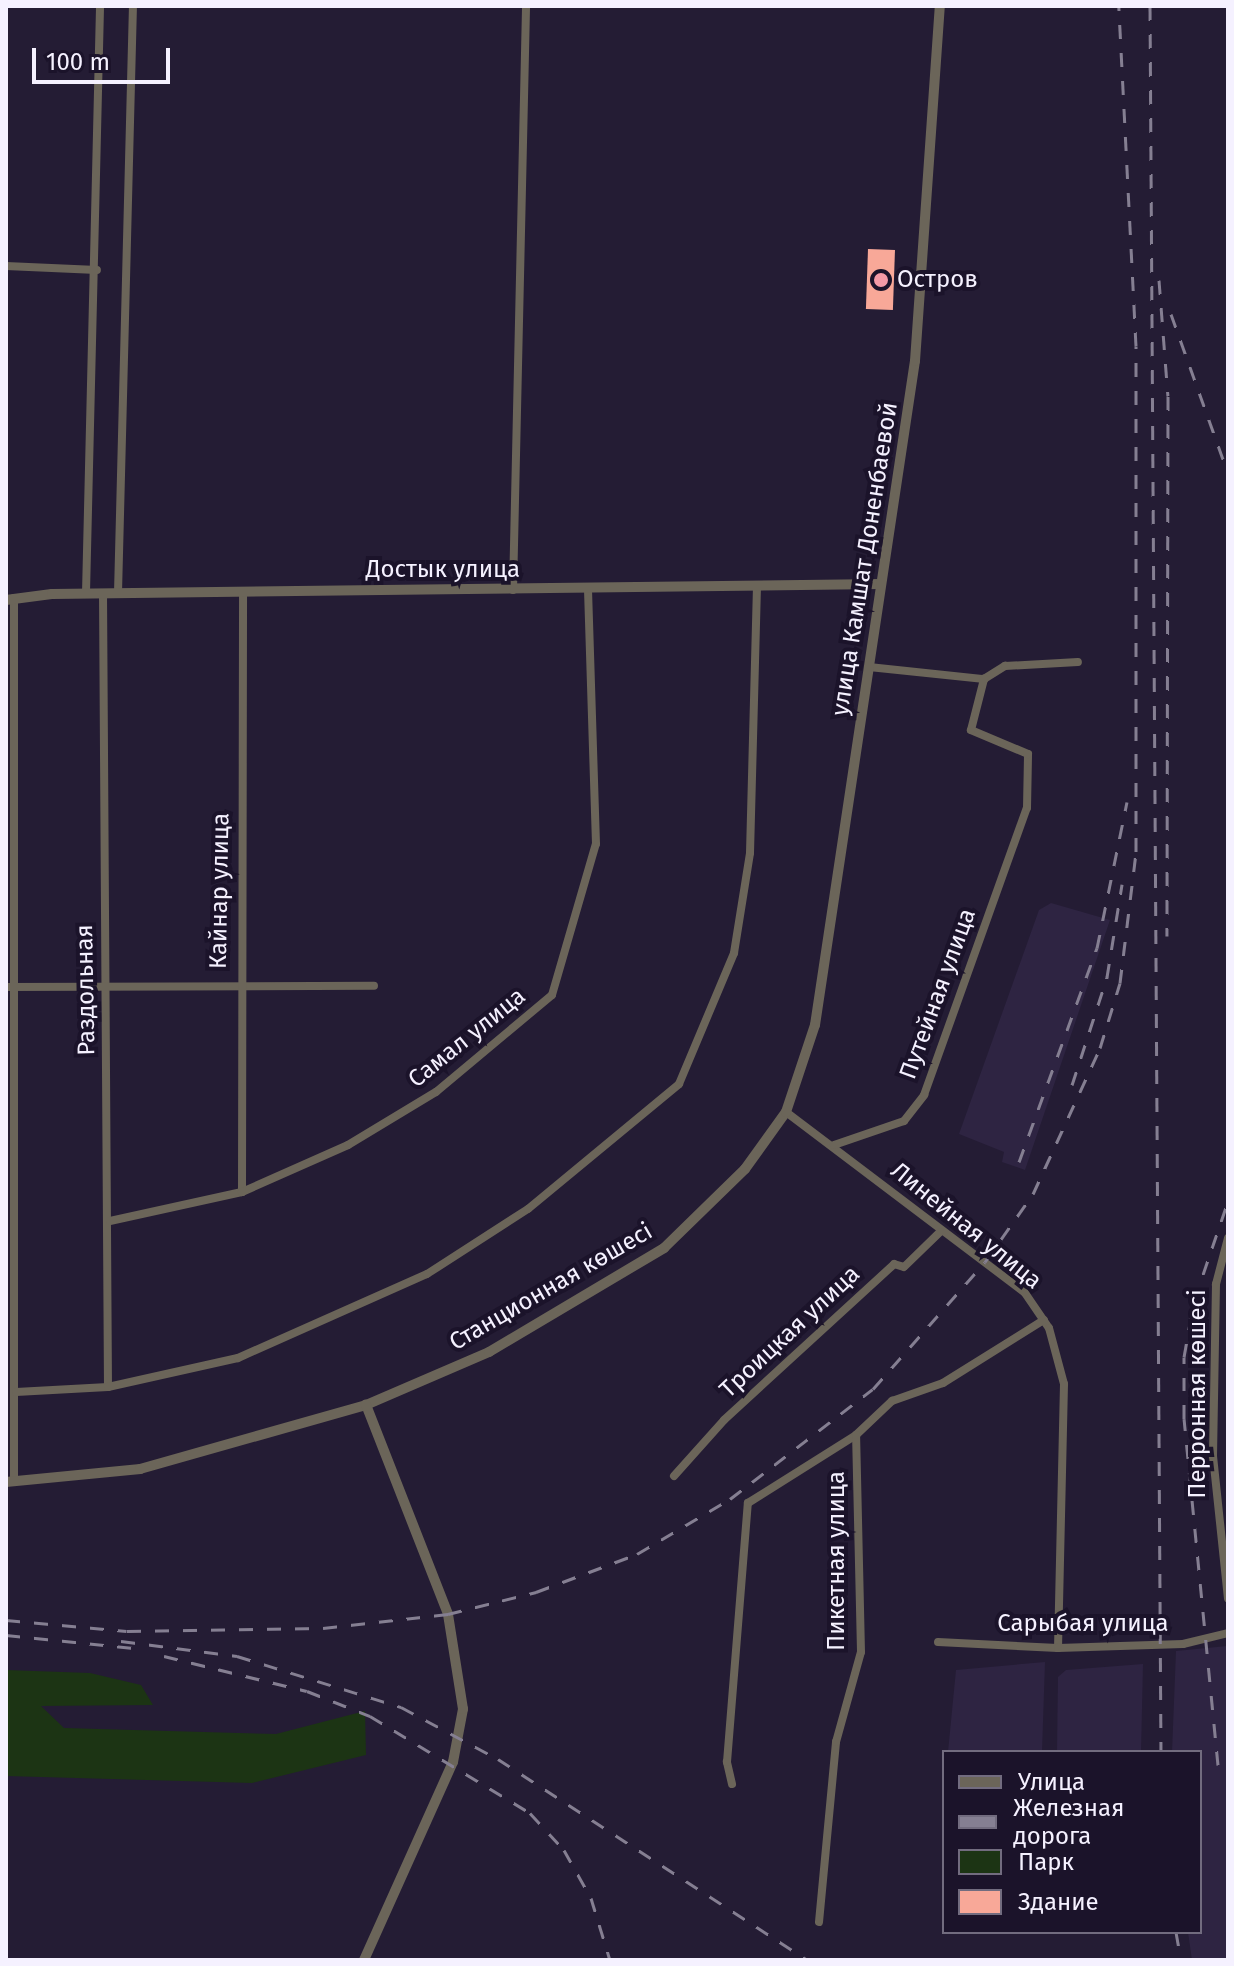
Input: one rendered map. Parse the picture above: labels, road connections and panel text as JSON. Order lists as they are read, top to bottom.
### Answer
{
  "streets": {
    "street": [
      "улица Камшат Доненбаевой",
      "Достык улица",
      "Кайнар улица",
      "Раздольная",
      "Путейная улица",
      "Самал улица",
      "Линейная улица",
      "Станционная көшесі",
      "Троицкая улица",
      "Перронная көшесі",
      "Пикетная улица",
      "Сарыбая улица"
    ]
  },
  "crossings": [
    ["улица Камшат Доненбаевой", "Достык улица"],
    ["улица Камшат Доненбаевой", "Линейная улица"],
    ["улица Камшат Доненбаевой", "Станционная көшесі"],
    ["Достык улица", "Кайнар улица"],
    ["Достык улица", "Раздольная"],
    ["Достык улица", "Самал улица"],
    ["Кайнар улица", "Самал улица"],
    ["Раздольная", "Самал улица"],
    ["Путейная улица", "Линейная улица"],
    ["Линейная улица", "Станционная көшесі"],
    ["Линейная улица", "Троицкая улица"],
    ["Линейная улица", "Сарыбая улица"]
  ],
  "places": ["Остров"],
  "legend": [
    "Улица",
    "Железная дорога",
    "Парк",
    "Здание"
  ],
  "scale_bar": "100 m"
}
